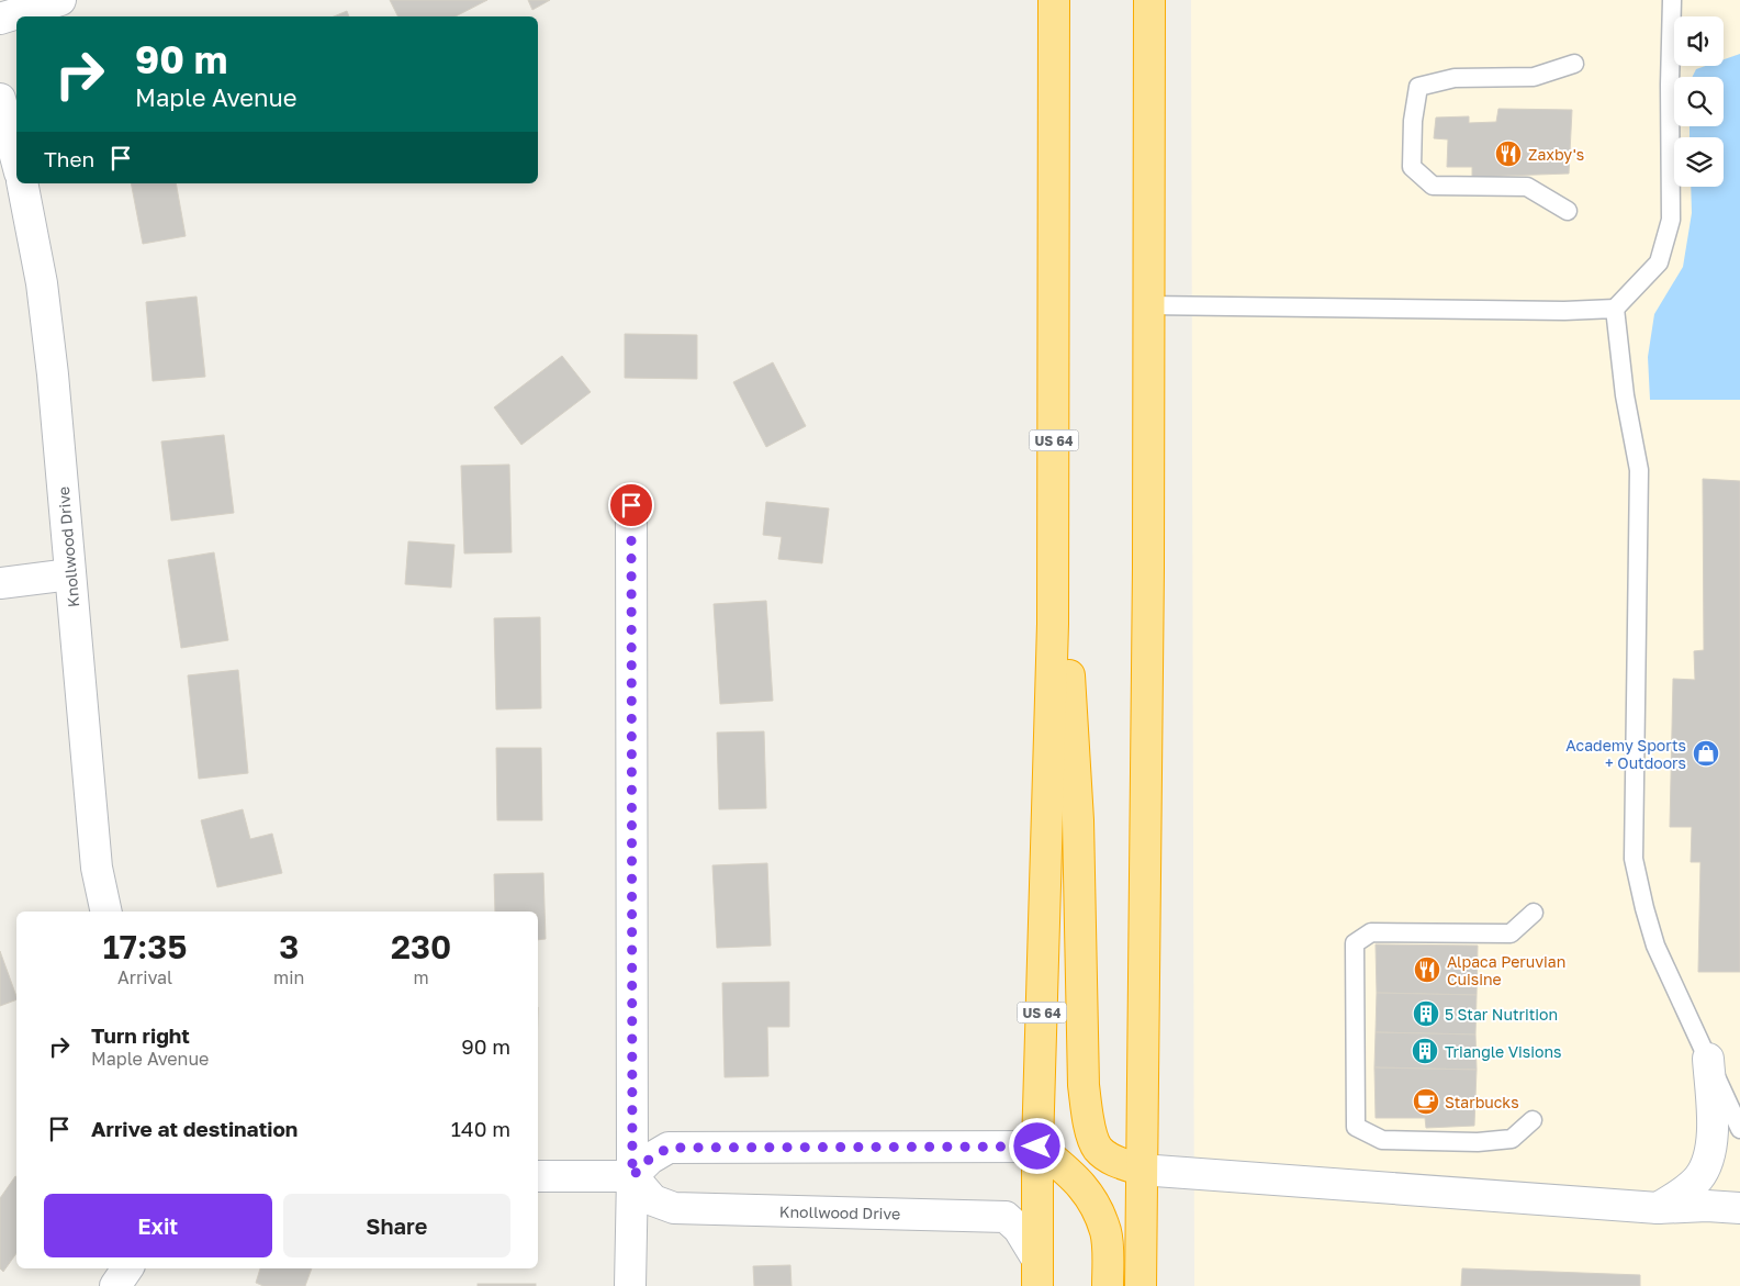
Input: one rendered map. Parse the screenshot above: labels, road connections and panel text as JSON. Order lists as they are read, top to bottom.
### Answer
{
  "streets": {
    "highway": ["US 64"],
    "street": ["Knollwood Drive"]
  },
  "crossings": [
    ["US 64", "Knollwood Drive"]
  ],
  "places": {
    "restaurant": ["Zaxby's", "Alpaca Peruvian Cuisine"],
    "shop": ["Academy Sports + Outdoors"],
    "building": ["5 Star Nutrition", "Triangle Visions"],
    "cafe": ["Starbucks"]
  },
  "page": {
    "turn": ["90 m", "Maple Avenue"],
    "then": "Then",
    "eta": [
      "17:35",
      "Arrival",
      "3",
      "min",
      "230",
      "m"
    ],
    "list": [
      {
        "name": "Turn right",
        "note": "Maple Avenue",
        "value": "90 m"
      },
      {
        "name": "Arrive at destination",
        "value": "140 m"
      }
    ],
    "buttons": ["Exit", "Share"]
  }
}
